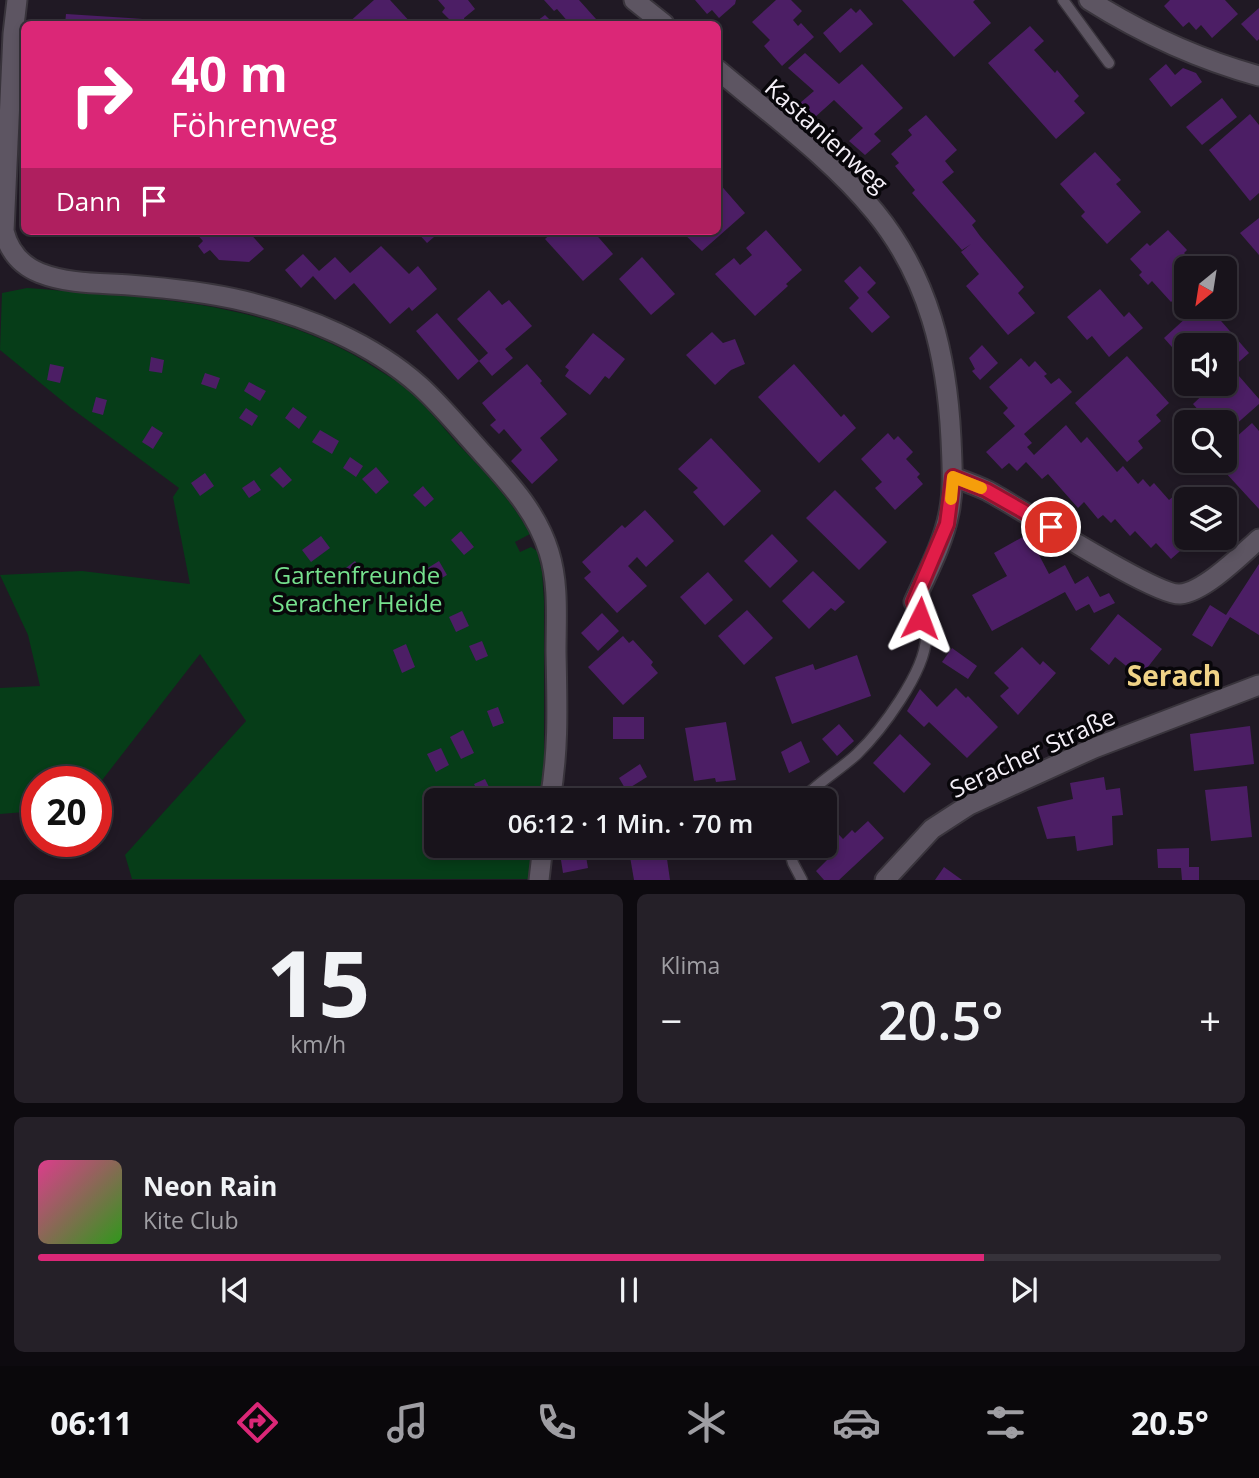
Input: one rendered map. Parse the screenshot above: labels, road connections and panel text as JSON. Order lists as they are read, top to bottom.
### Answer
{
  "streets": {
    "street": ["Kastanienweg", "Seracher Straße"]
  },
  "districts": ["Serach"],
  "parks": ["Gartenfreunde Seracher Heide"],
  "north": "bottom left",
  "page": {
    "turn": ["40 m", "Föhrenweg"],
    "then": "Dann",
    "limit": "20",
    "trip": "06:12 · 1 Min. · 70 m",
    "tile": [
      ["15", "km/h"],
      "Klima"
    ],
    "heat": ["−", "20.5°", "+"],
    "song": ["Neon Rain", "Kite Club"],
    "tabs": ["06:11", "20.5°"]
  }
}
